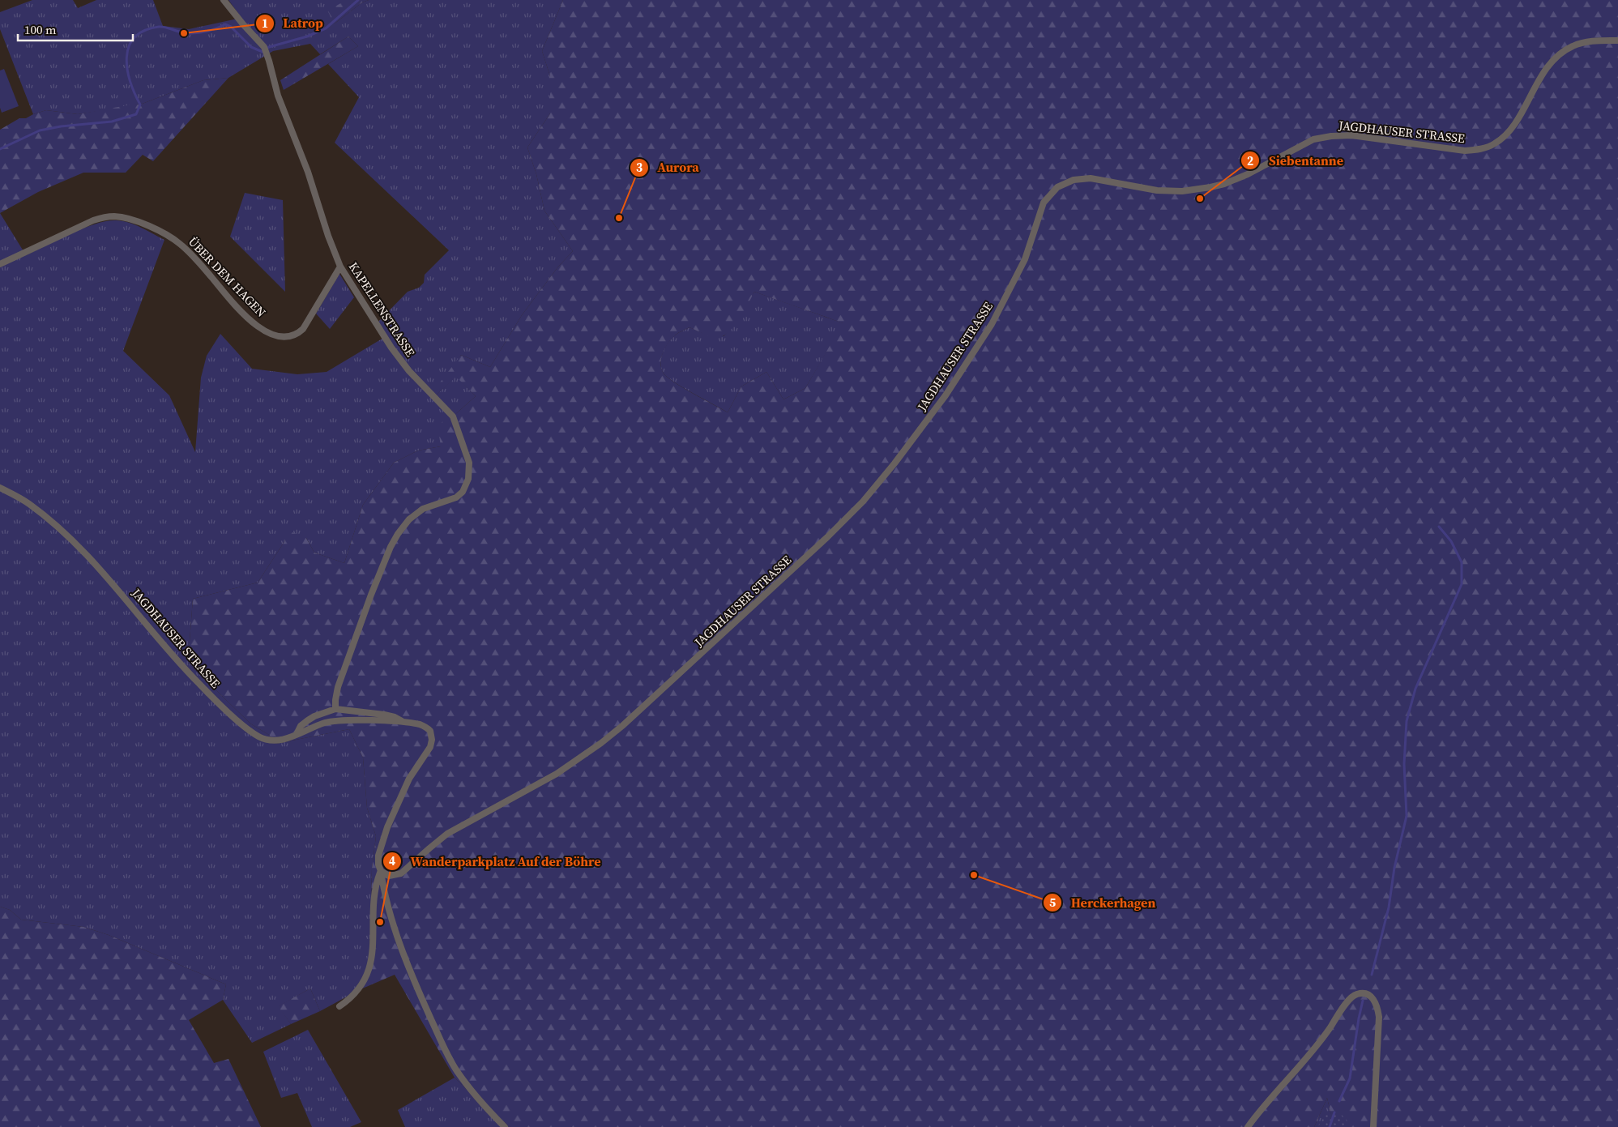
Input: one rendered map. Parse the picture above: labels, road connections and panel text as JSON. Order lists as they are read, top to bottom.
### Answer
{
  "streets": {
    "street": ["JAGDHAUSER STRASSE", "ÜBER DEM HAGEN", "KAPELLENSTRASSE"]
  },
  "crossings": [
    ["ÜBER DEM HAGEN", "KAPELLENSTRASSE"]
  ],
  "places": [
    "Latrop",
    "Siebentanne",
    "Aurora",
    "Herckerhagen",
    "Wanderparkplatz Auf der Böhre"
  ],
  "scale_bar": "100 m"
}
